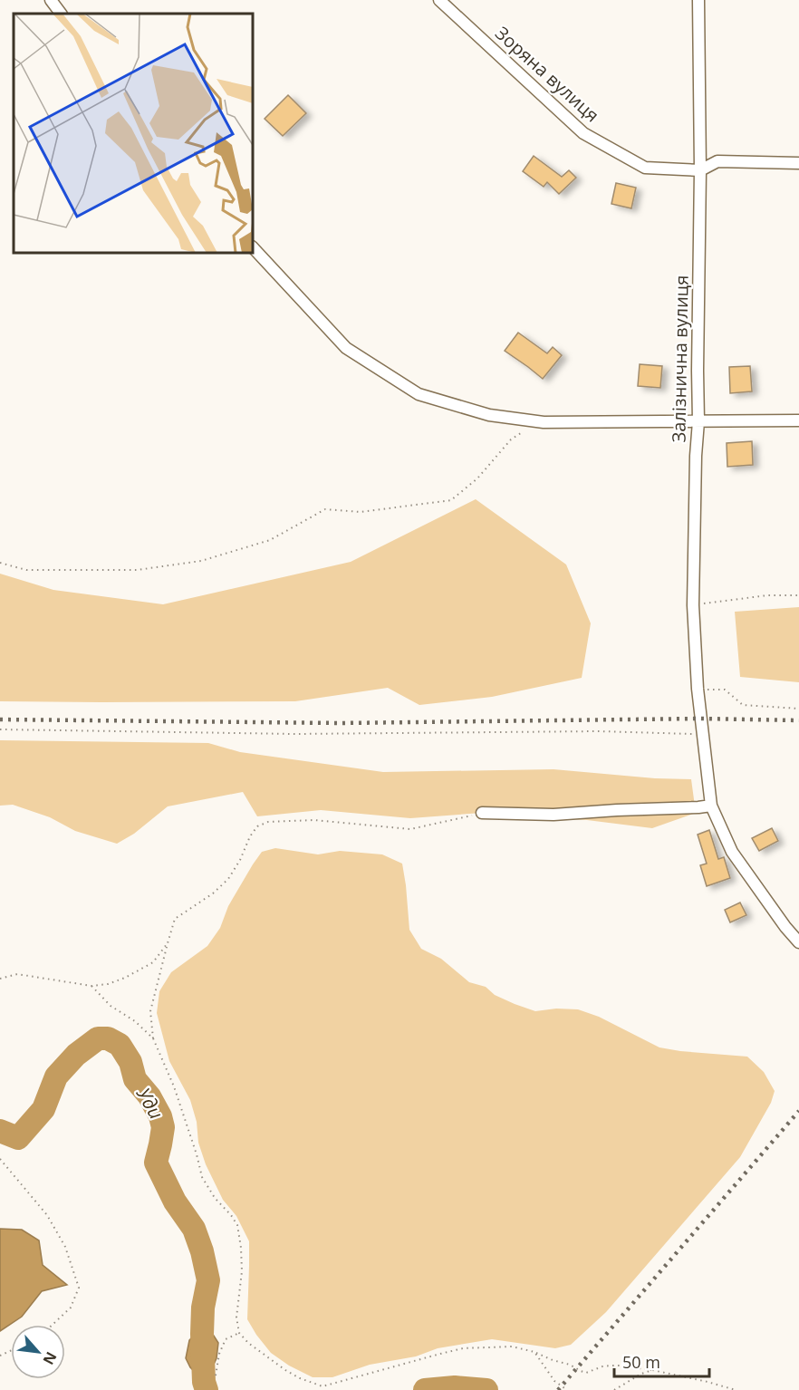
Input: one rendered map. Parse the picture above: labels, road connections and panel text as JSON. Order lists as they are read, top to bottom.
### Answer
{
  "streets": {
    "street": ["Зоряна вулиця", "Залізнична вулиця"]
  },
  "crossings": [
    ["Зоряна вулиця", "Залізнична вулиця"]
  ],
  "water": ["Уди"],
  "scale_bar": "50 m",
  "north": "bottom right"
}
